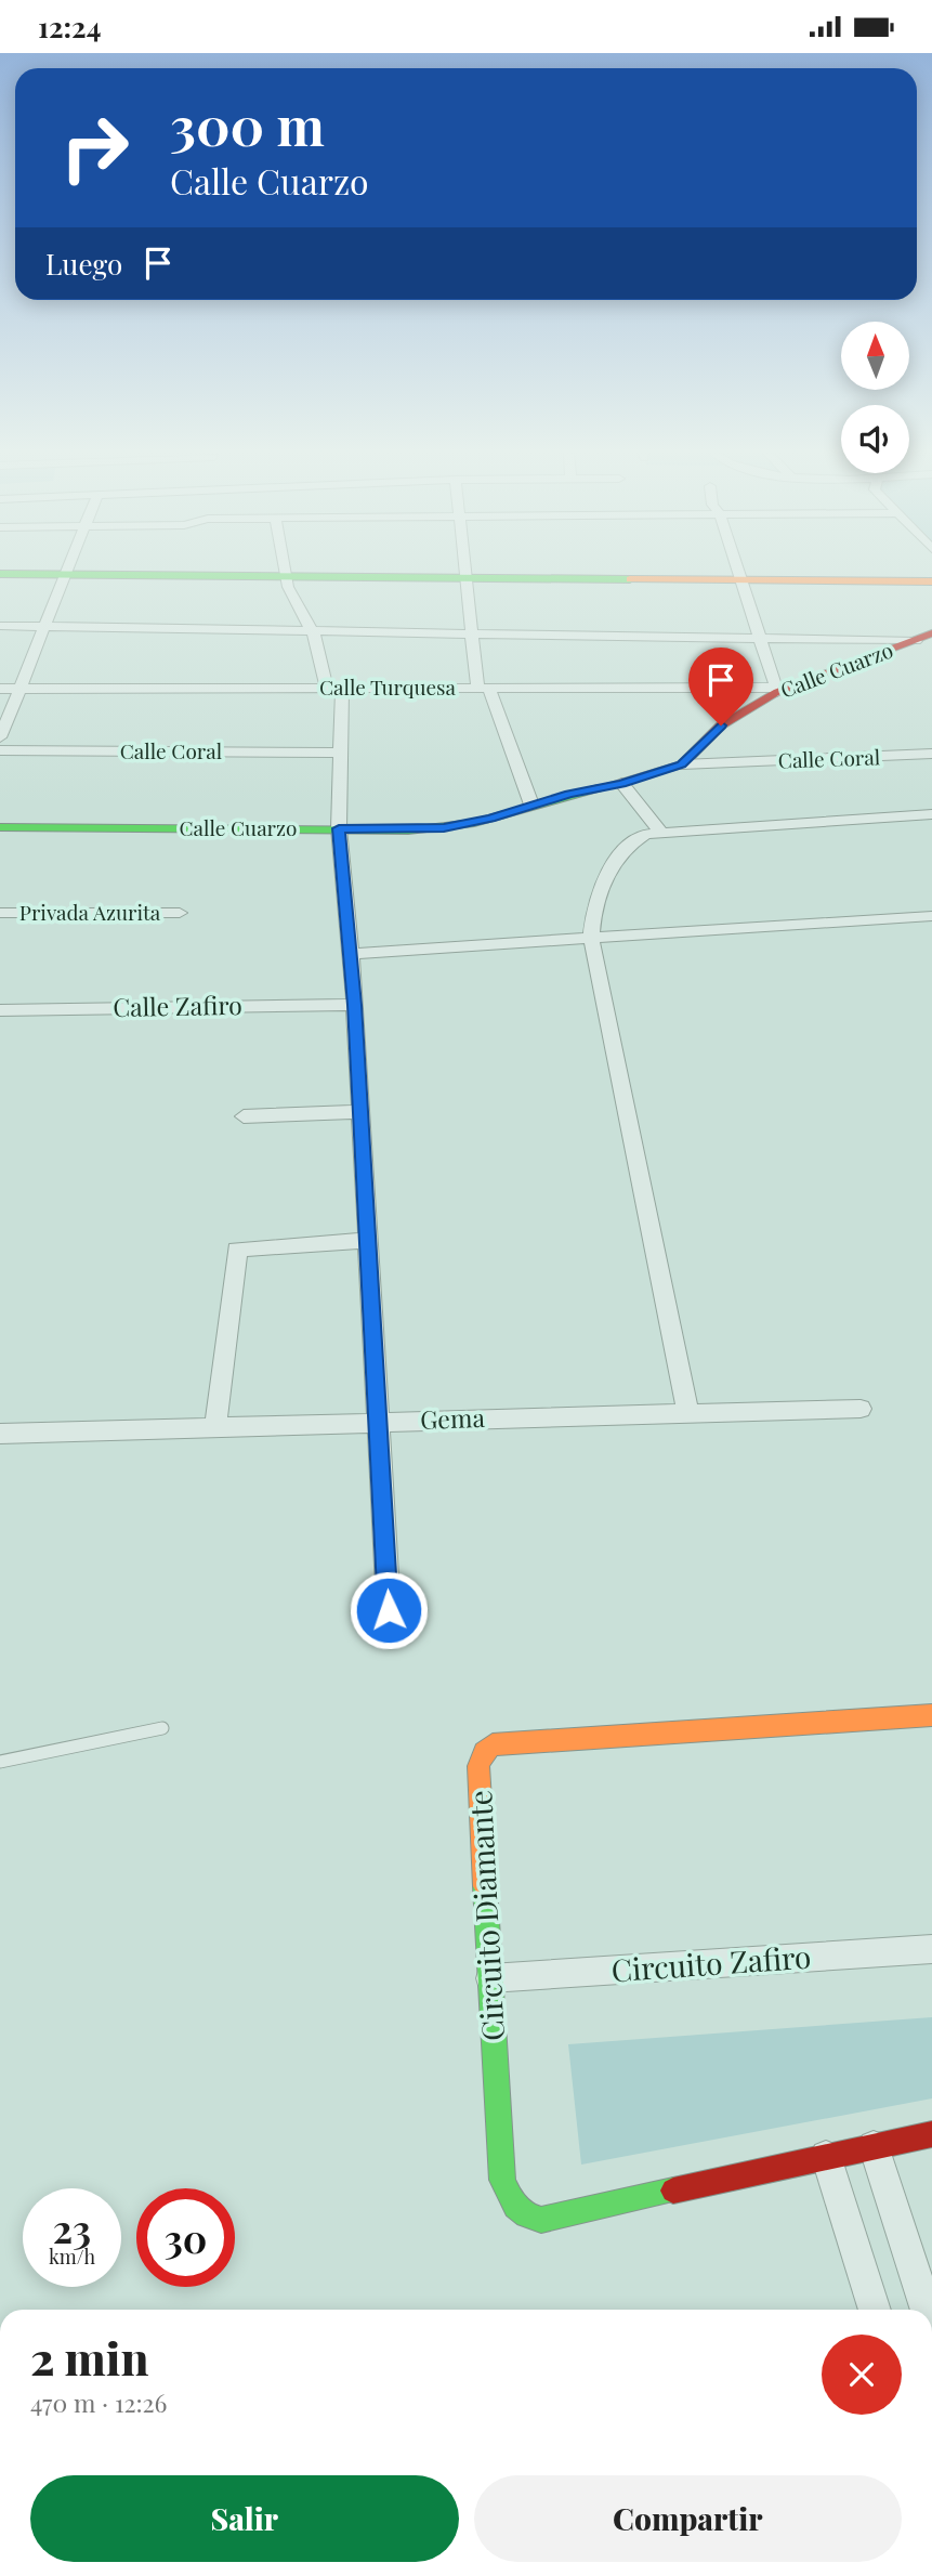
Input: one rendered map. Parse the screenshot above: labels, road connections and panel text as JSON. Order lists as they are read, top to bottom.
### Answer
{
  "streets": {
    "street": [
      "Calle Cuarzo",
      "Calle Turquesa",
      "Calle Coral",
      "Privada Azurita",
      "Calle Zafiro",
      "Gema",
      "Circuito Diamante",
      "Circuito Zafiro"
    ]
  },
  "crossings": [
    ["Calle Cuarzo", "Calle Turquesa"],
    ["Calle Cuarzo", "Calle Coral"],
    ["Circuito Diamante", "Circuito Zafiro"]
  ],
  "north": "top",
  "page": {
    "status": "12:24",
    "turn": ["300 m", "Calle Cuarzo"],
    "then": "Luego",
    "speed": "23 km/h",
    "limit": "30",
    "heading": ["2 min", "470 m · 12:26"],
    "buttons": ["Salir", "Compartir"]
  }
}
